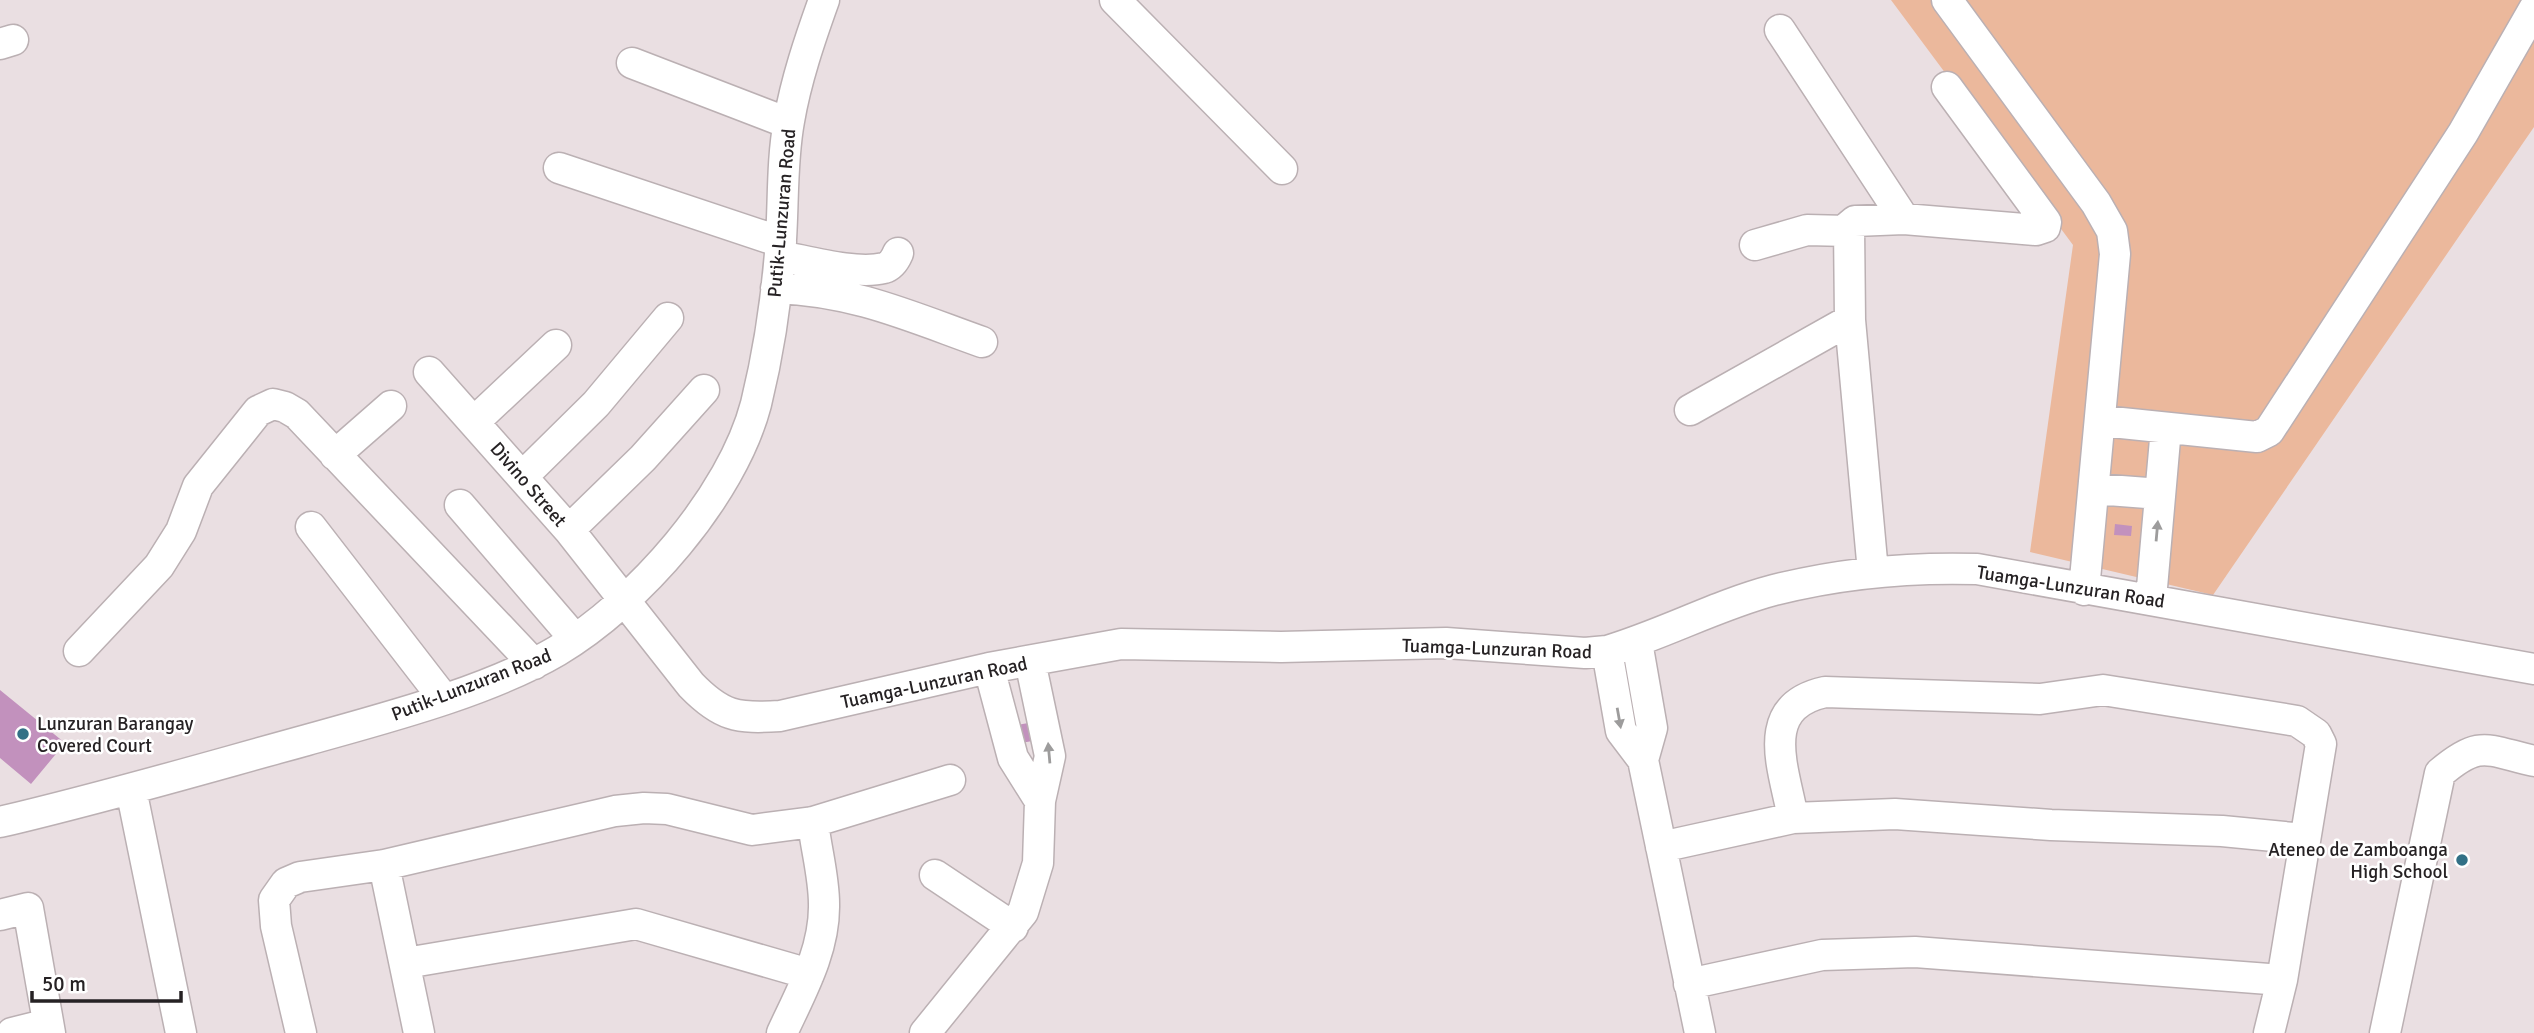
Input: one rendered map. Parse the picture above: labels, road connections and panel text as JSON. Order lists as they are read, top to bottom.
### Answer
{
  "streets": {
    "street": ["Putik-Lunzuran Road", "Divino Street", "Tuamga-Lunzuran Road"]
  },
  "crossings": [
    ["Putik-Lunzuran Road", "Divino Street"],
    ["Putik-Lunzuran Road", "Tuamga-Lunzuran Road"],
    ["Divino Street", "Tuamga-Lunzuran Road"]
  ],
  "places": ["Lunzuran Barangay Covered Court", "Ateneo de Zamboanga High School"],
  "scale_bar": "50 m"
}
